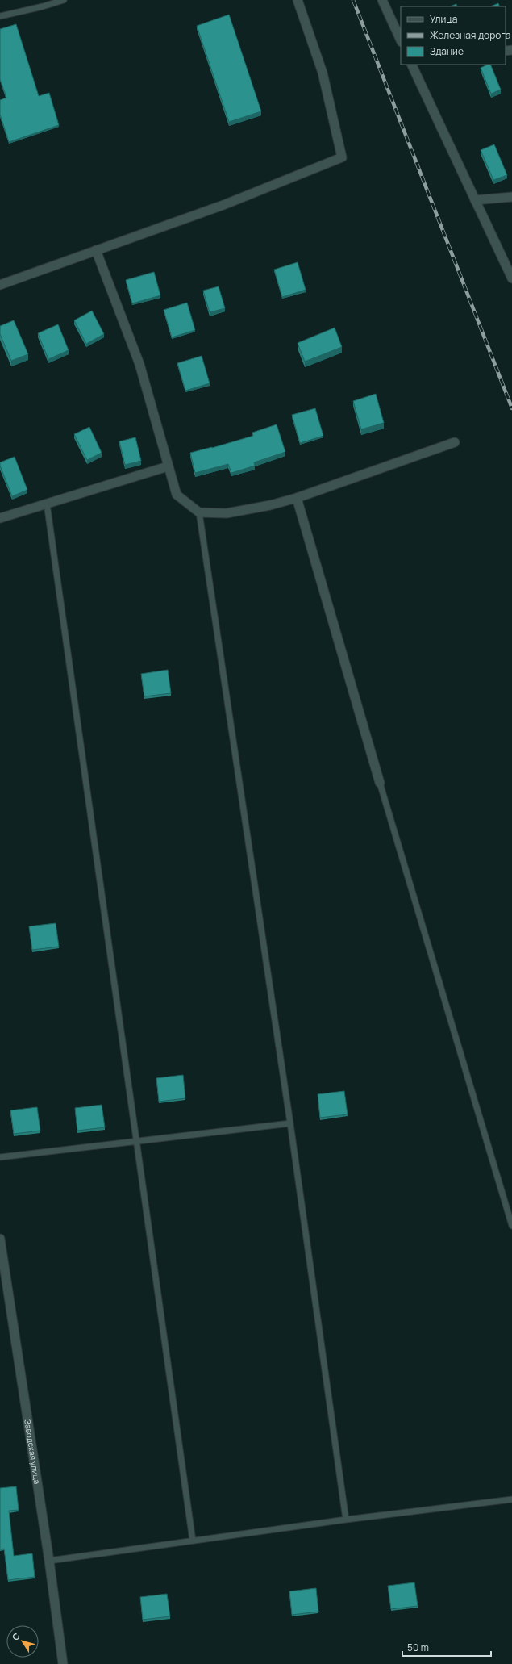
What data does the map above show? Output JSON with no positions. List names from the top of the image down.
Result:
{
  "streets": {
    "street": ["Заводская улица"]
  },
  "legend": ["Улица", "Железная дорога", "Здание"],
  "scale_bar": "50 m",
  "north": "top left"
}
